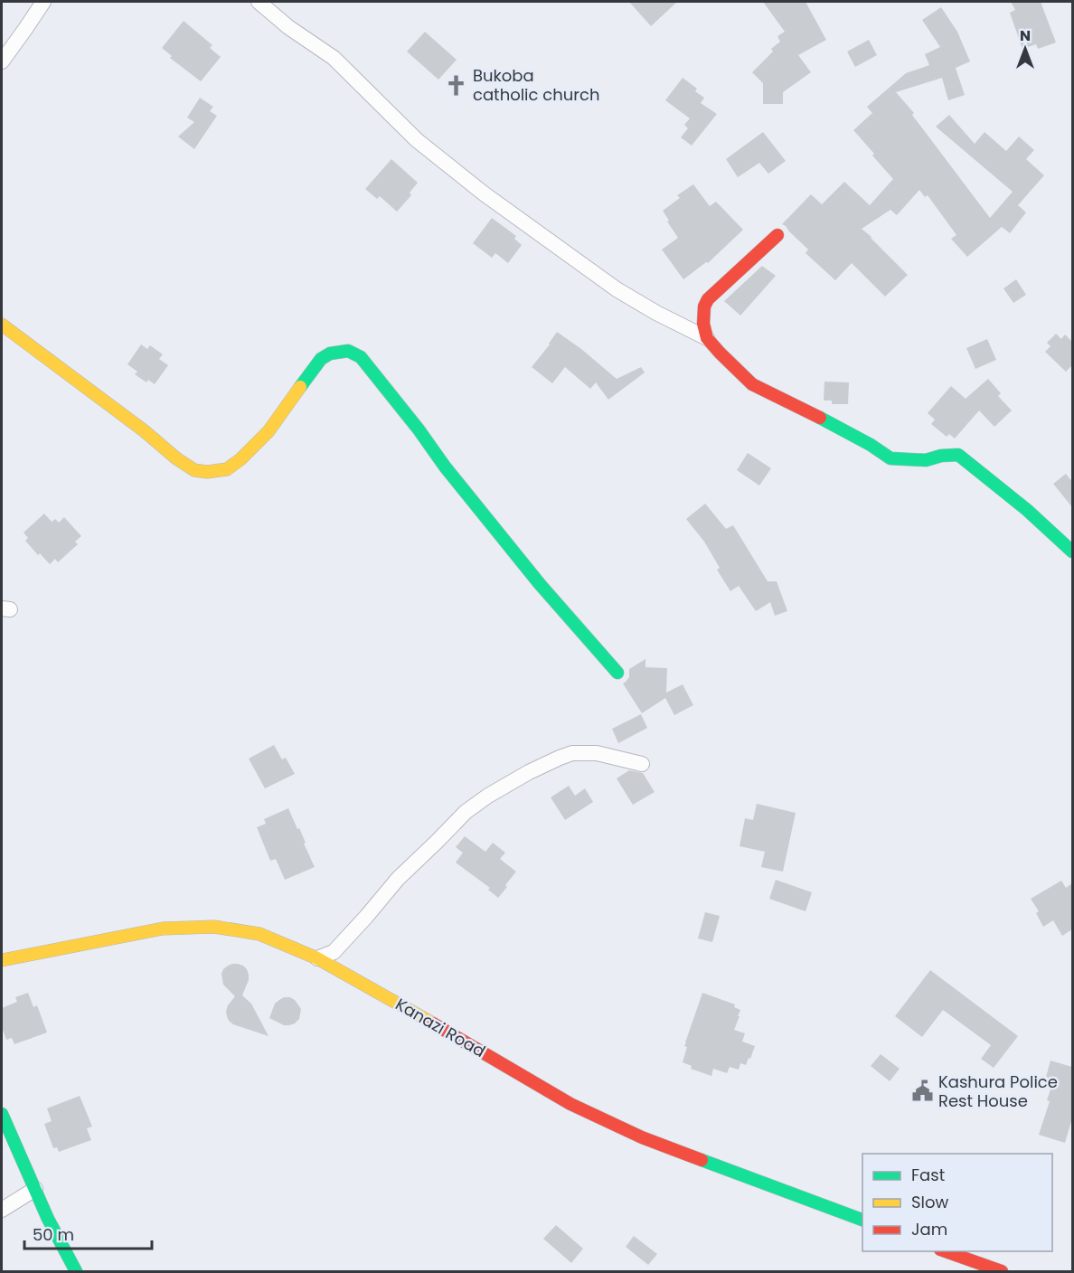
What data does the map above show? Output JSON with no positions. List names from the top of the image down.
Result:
{
  "streets": {
    "street": ["Kanazi Road"]
  },
  "places": {
    "church": ["Bukoba catholic church"],
    "public building": ["Kashura Police Rest House"]
  },
  "legend": ["Fast", "Slow", "Jam"],
  "scale_bar": "50 m",
  "north": "top"
}
